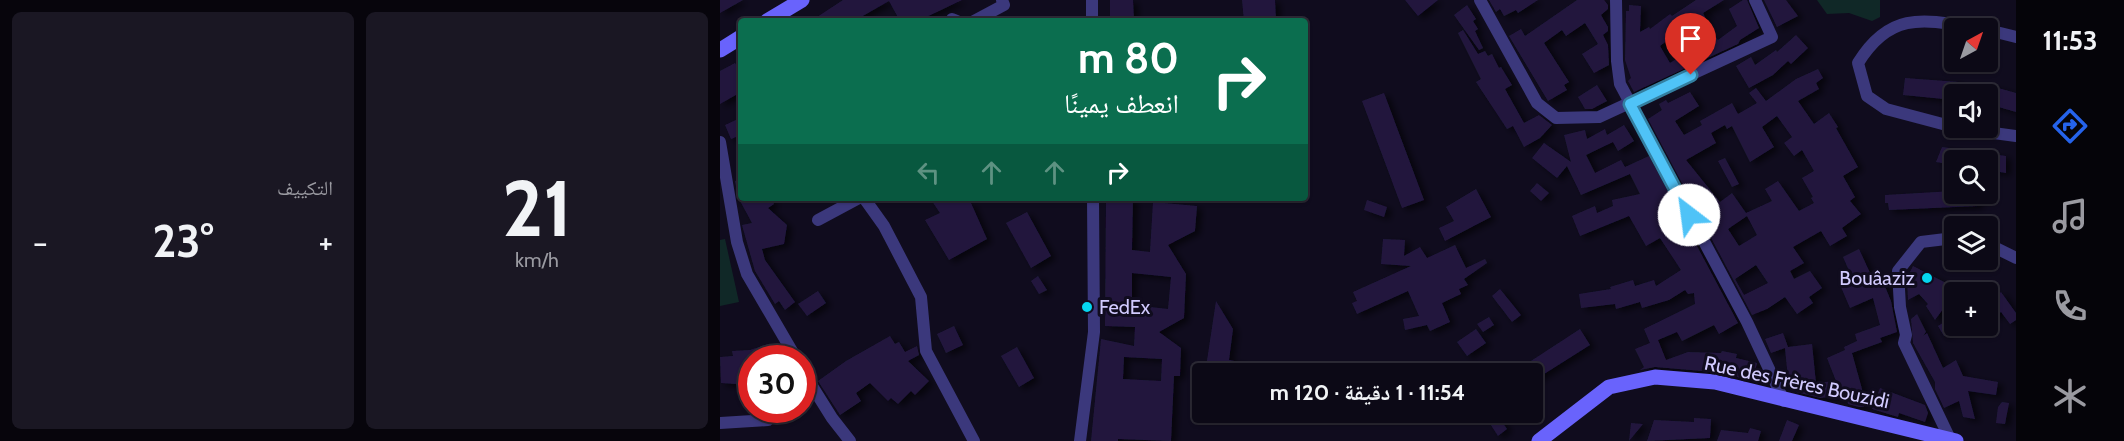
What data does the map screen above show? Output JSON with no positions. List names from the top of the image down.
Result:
{
  "streets": {
    "main road": ["Rue des Frères Bouzidi"]
  },
  "places": ["Bouâaziz", "FedEx"],
  "north": "top right",
  "page": {
    "tabs": "11:53",
    "tile": [
      ["21", "km/h"],
      "التكييف"
    ],
    "map_buttons": "+",
    "turn": ["80 m", "انعطف يمينًا"],
    "heat": ["−", "23°", "+"],
    "limit": "30",
    "trip": "11:54 · 1 دقيقة · 120 m"
  }
}
